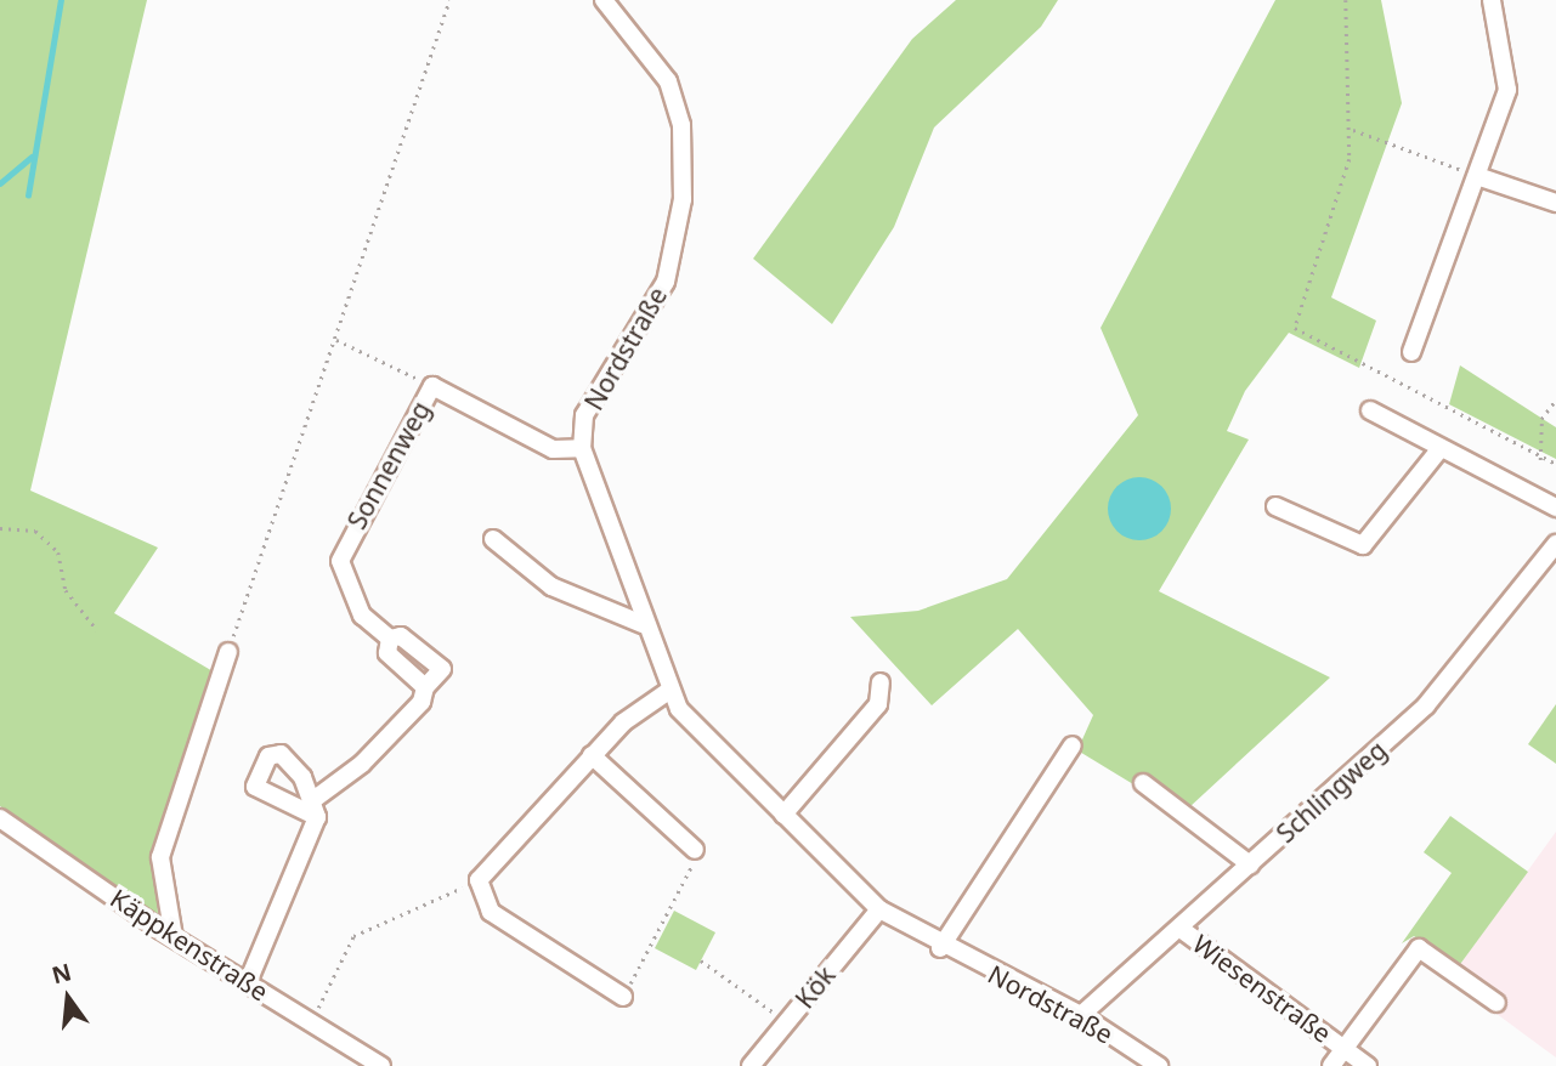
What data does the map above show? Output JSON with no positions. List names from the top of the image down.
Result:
{
  "streets": {
    "street": [
      "Nordstraße",
      "Sonnenweg",
      "Schlingweg",
      "Käppkenstraße",
      "Kök",
      "Wiesenstraße"
    ]
  },
  "crossings": [
    ["Nordstraße", "Sonnenweg"],
    ["Nordstraße", "Schlingweg"],
    ["Nordstraße", "Kök"],
    ["Schlingweg", "Wiesenstraße"]
  ],
  "north": "top"
}
